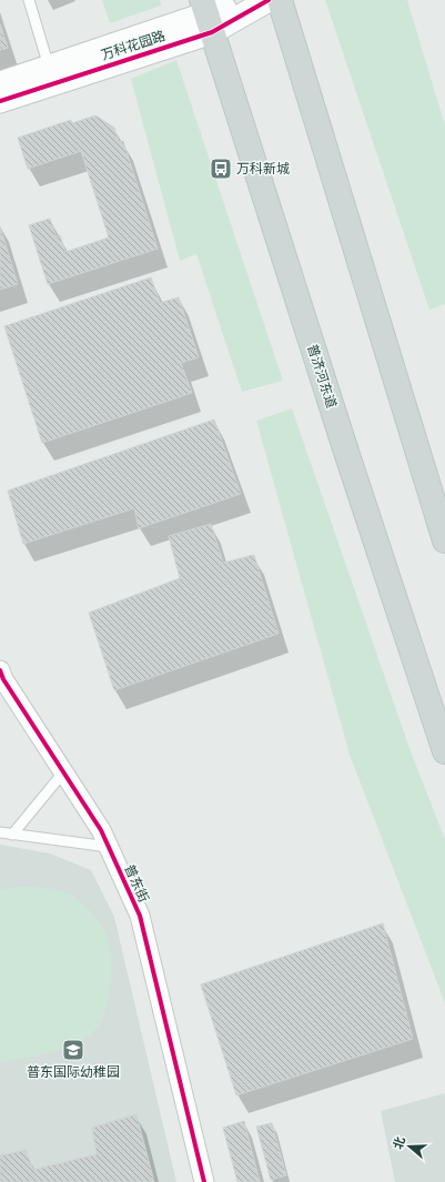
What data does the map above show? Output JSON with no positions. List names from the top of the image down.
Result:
{
  "streets": {
    "main road": ["普济河东道"],
    "street": ["万科花园路", "普东街"]
  },
  "crossings": [
    ["万科花园路", "普济河东道"]
  ],
  "places": {
    "bus stop": ["万科新城"],
    "school or university": ["普东国际幼稚园"]
  },
  "north": "left"
}
